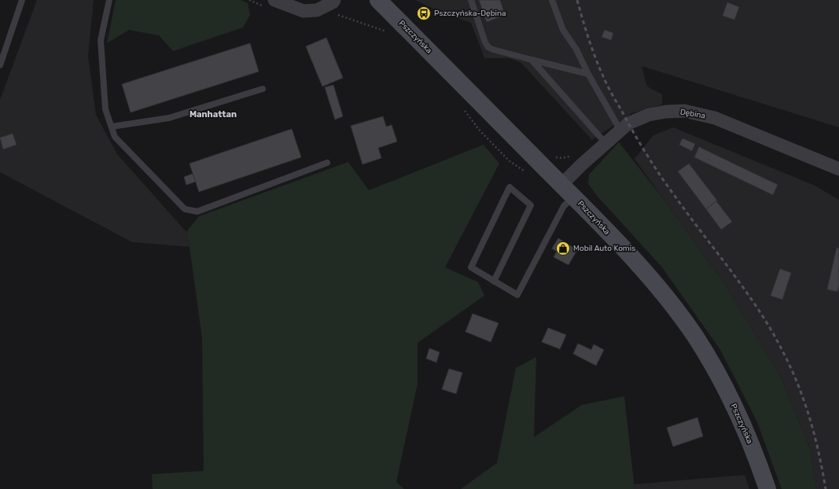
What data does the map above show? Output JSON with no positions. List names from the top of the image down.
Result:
{
  "streets": {
    "main road": ["Pszczyńska"],
    "street": ["Dębina"]
  },
  "crossings": [
    ["Pszczyńska", "Dębina"]
  ],
  "districts": ["Manhattan"],
  "places": {
    "bus stop": ["Pszczyńska-Dębina"],
    "shop": ["Mobil Auto Komis"]
  }
}
